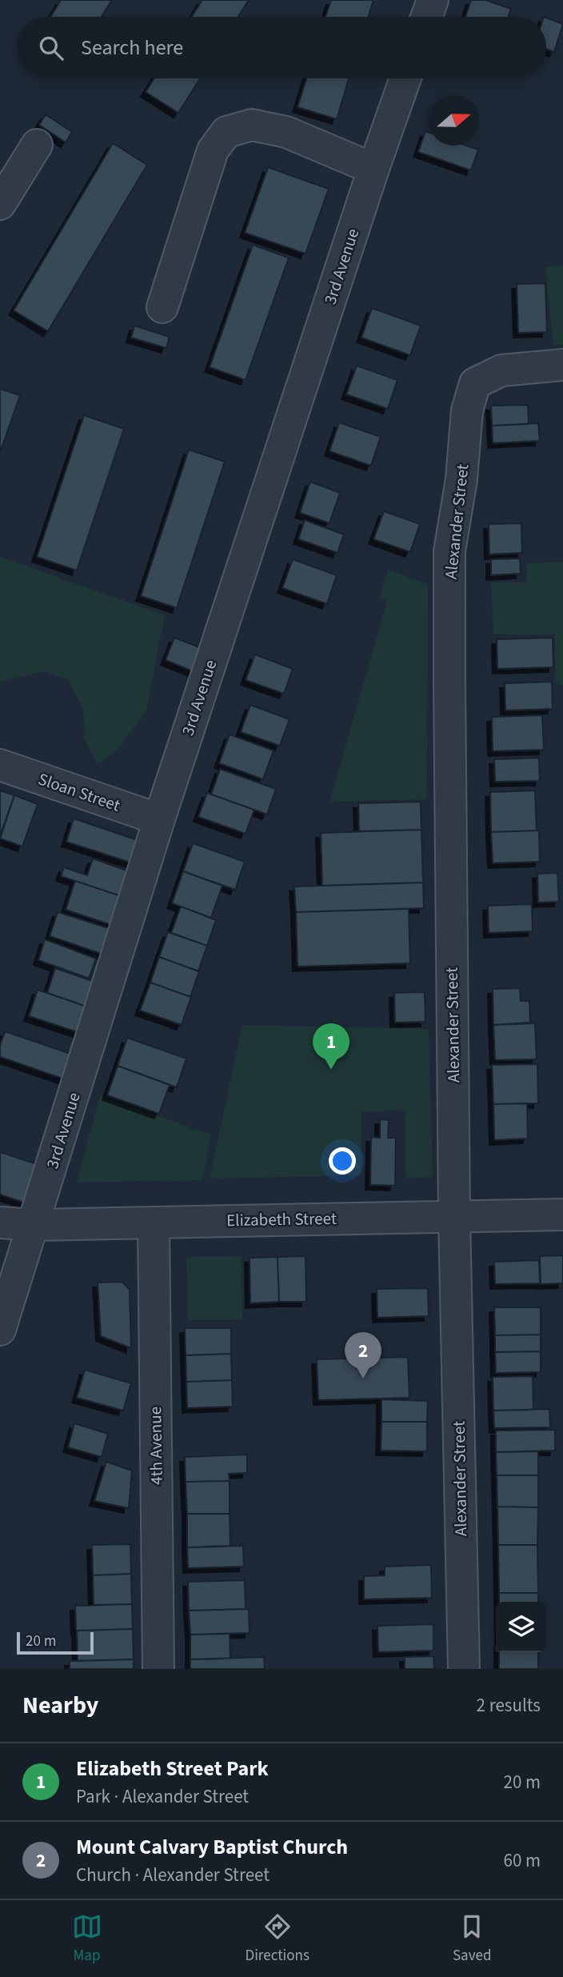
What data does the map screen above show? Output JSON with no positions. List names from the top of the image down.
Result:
{
  "streets": {
    "street": [
      "3rd Avenue",
      "Alexander Street",
      "Sloan Street",
      "Elizabeth Street",
      "4th Avenue"
    ]
  },
  "crossings": [
    ["3rd Avenue", "Sloan Street"],
    ["3rd Avenue", "Elizabeth Street"],
    ["Alexander Street", "Elizabeth Street"],
    ["Elizabeth Street", "4th Avenue"]
  ],
  "scale_bar": "20 m",
  "north": "right",
  "page": {
    "search": "Search here",
    "pins": ["1", "2"],
    "scale": "20 m",
    "heading": ["Nearby", "2 results"],
    "list": [
      {
        "mark": "1",
        "name": "Elizabeth Street Park",
        "note": "Park · Alexander Street",
        "value": "20 m"
      },
      {
        "mark": "2",
        "name": "Mount Calvary Baptist Church",
        "note": "Church · Alexander Street",
        "value": "60 m"
      }
    ],
    "nav": ["Map", "Directions", "Saved"]
  }
}
